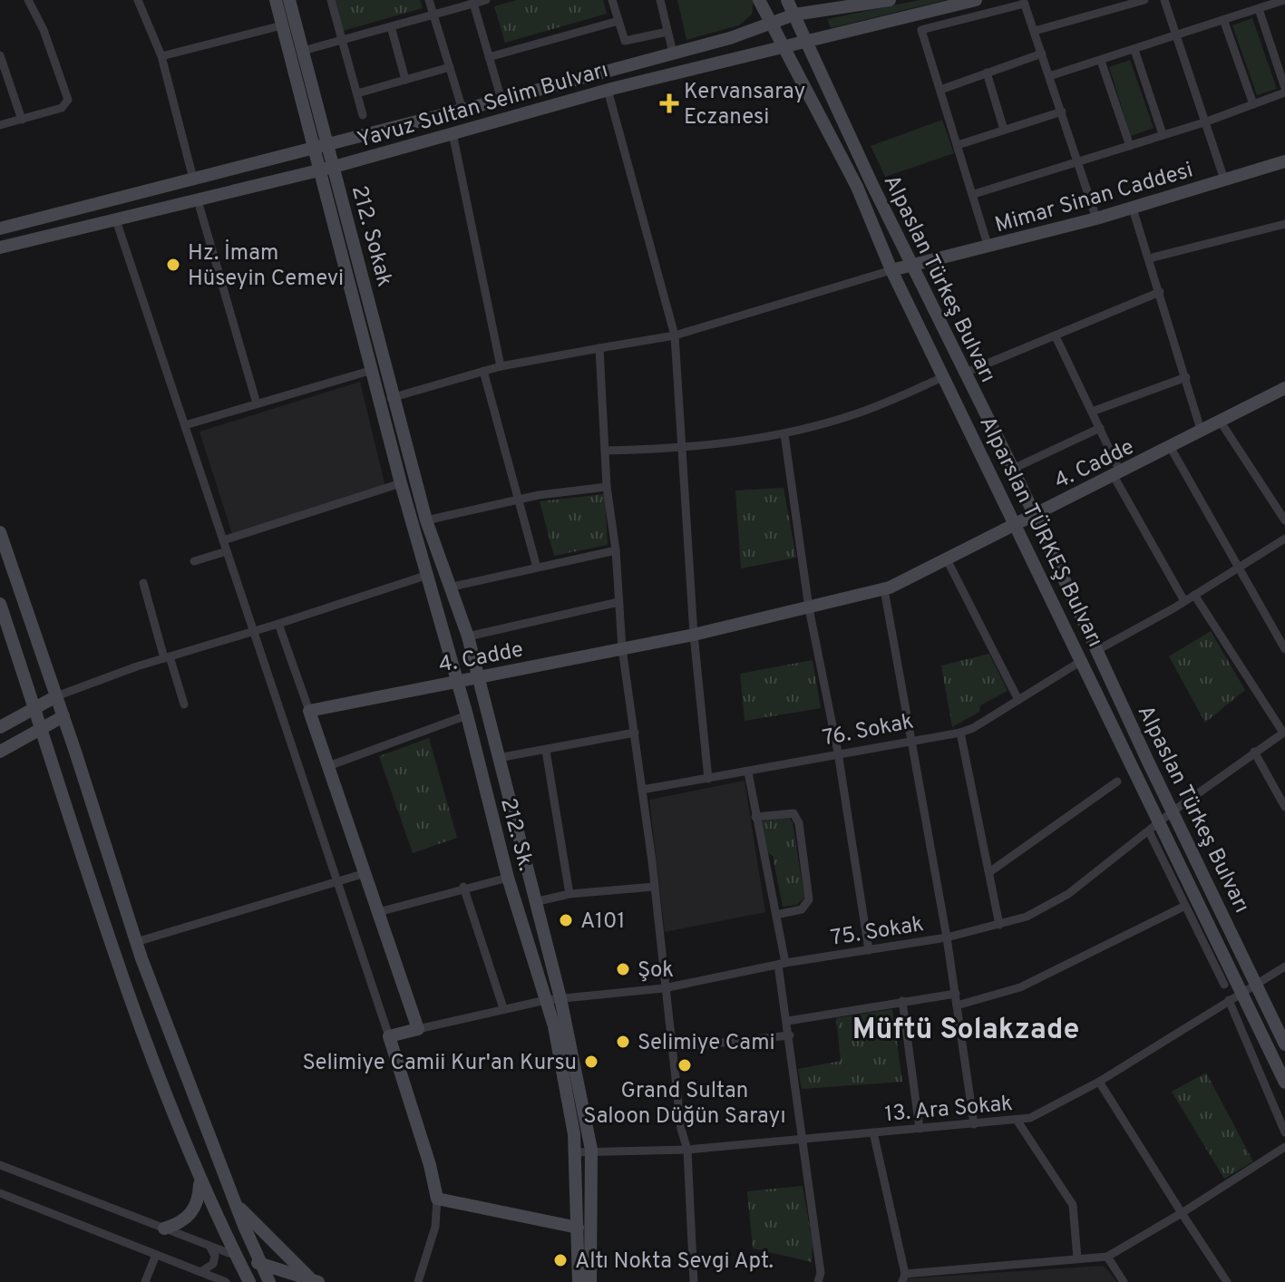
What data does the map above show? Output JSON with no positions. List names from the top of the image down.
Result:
{
  "streets": {
    "main road": [
      "Yavuz Sultan Selim Bulvarı",
      "Mimar Sinan Caddesi",
      "212. Sokak",
      "Alpaslan Türkeş Bulvarı",
      "4. Cadde",
      "Alparslan TÜRKEŞ Bulvarı",
      "212. Sk."
    ],
    "street": ["76. Sokak", "75. Sokak", "13. Ara Sokak"]
  },
  "crossings": [
    ["Yavuz Sultan Selim Bulvarı", "212. Sokak"],
    ["Yavuz Sultan Selim Bulvarı", "Alpaslan Türkeş Bulvarı"],
    ["Yavuz Sultan Selim Bulvarı", "Alparslan TÜRKEŞ Bulvarı"],
    ["Mimar Sinan Caddesi", "Alpaslan Türkeş Bulvarı"],
    ["Mimar Sinan Caddesi", "Alparslan TÜRKEŞ Bulvarı"],
    ["212. Sokak", "212. Sk."],
    ["Alpaslan Türkeş Bulvarı", "4. Cadde"],
    ["Alpaslan Türkeş Bulvarı", "75. Sokak"],
    ["Alpaslan Türkeş Bulvarı", "13. Ara Sokak"],
    ["4. Cadde", "Alparslan TÜRKEŞ Bulvarı"],
    ["4. Cadde", "212. Sk."],
    ["Alparslan TÜRKEŞ Bulvarı", "76. Sokak"],
    ["Alparslan TÜRKEŞ Bulvarı", "75. Sokak"],
    ["Alparslan TÜRKEŞ Bulvarı", "13. Ara Sokak"],
    ["212. Sk.", "75. Sokak"],
    ["212. Sk.", "13. Ara Sokak"]
  ],
  "districts": ["Müftü Solakzade"],
  "places": {
    "health": ["Kervansaray Eczanesi"],
    "other": [
      "Hz. İmam Hüseyin Cemevi",
      "A101",
      "Şok",
      "Selimiye Cami",
      "Selimiye Camii Kur'an Kursu",
      "Grand Sultan Saloon Düğün Sarayı",
      "Altı Nokta Sevgi Apt."
    ]
  }
}
